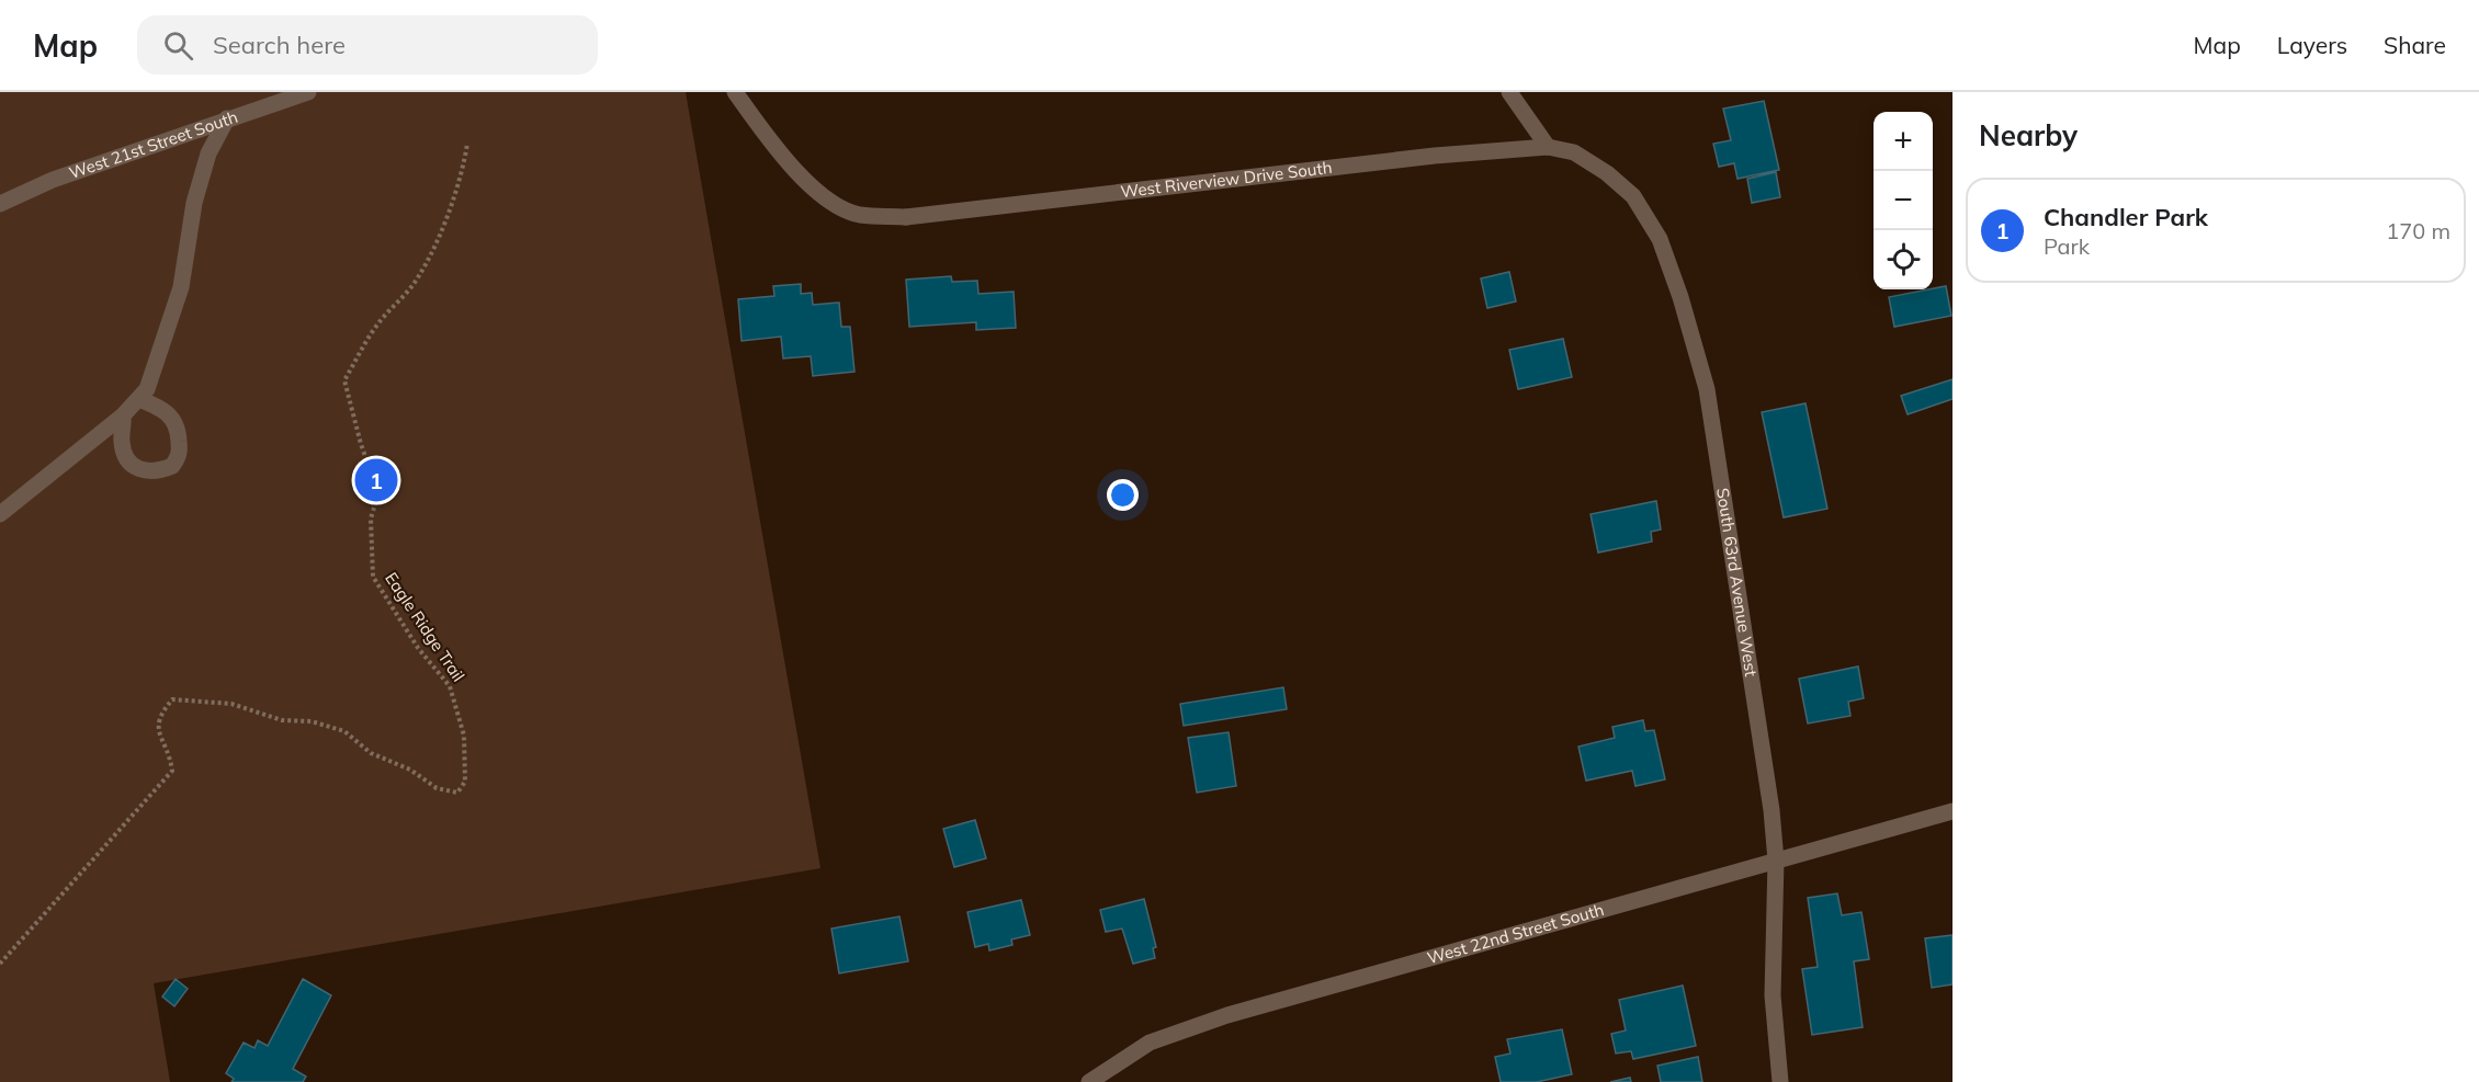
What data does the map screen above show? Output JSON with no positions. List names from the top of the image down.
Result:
{
  "streets": {
    "street": [
      "West 21st Street South",
      "West Riverview Drive South",
      "South 63rd Avenue West",
      "West 22nd Street South"
    ],
    "path": ["Eagle Ridge Trail"]
  },
  "crossings": [
    ["West Riverview Drive South", "South 63rd Avenue West"],
    ["South 63rd Avenue West", "West 22nd Street South"]
  ],
  "page": {
    "header": "Map",
    "search": "Search here",
    "nav": ["Map", "Layers", "Share"],
    "heading": "Nearby",
    "map_buttons": ["+", "−"],
    "list": [
      {
        "mark": "1",
        "name": "Chandler Park",
        "note": "Park",
        "value": "170 m"
      }
    ],
    "pins": "1"
  }
}
